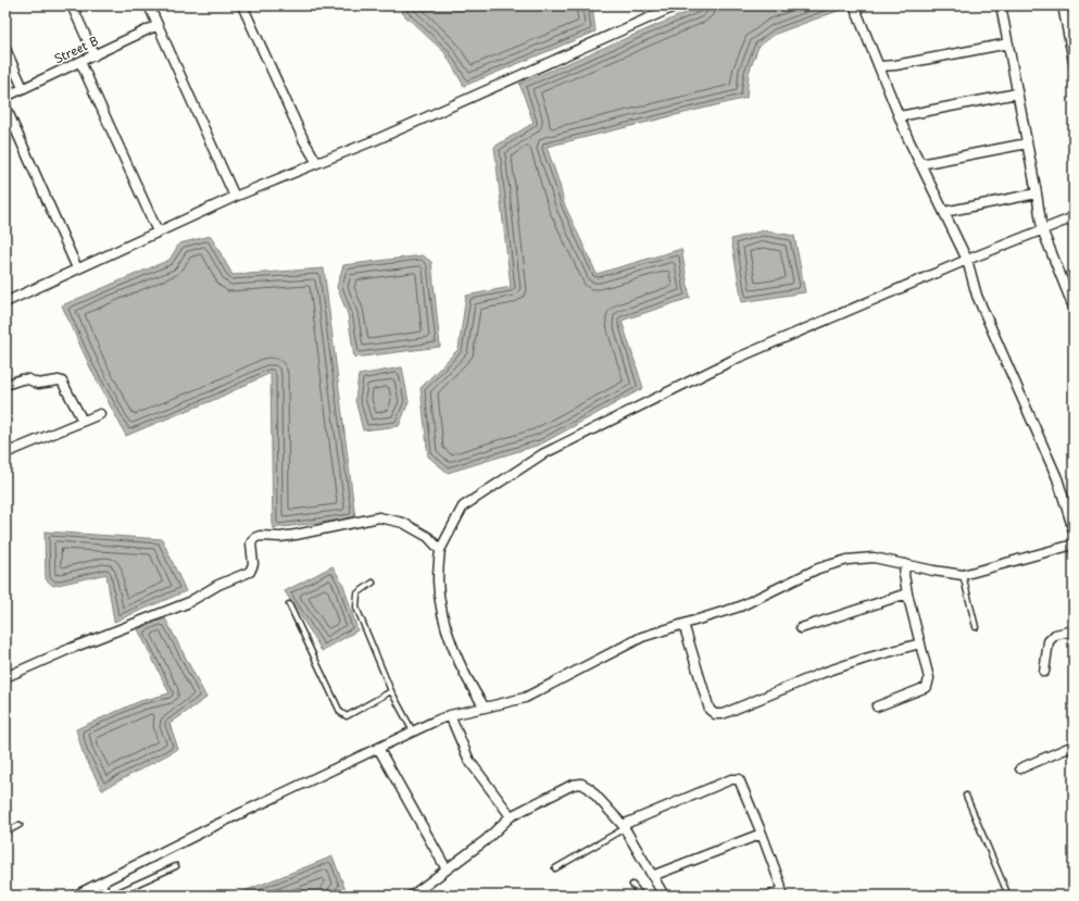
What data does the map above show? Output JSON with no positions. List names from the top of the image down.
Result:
{
  "streets": {
    "street": ["Street B"]
  }
}
